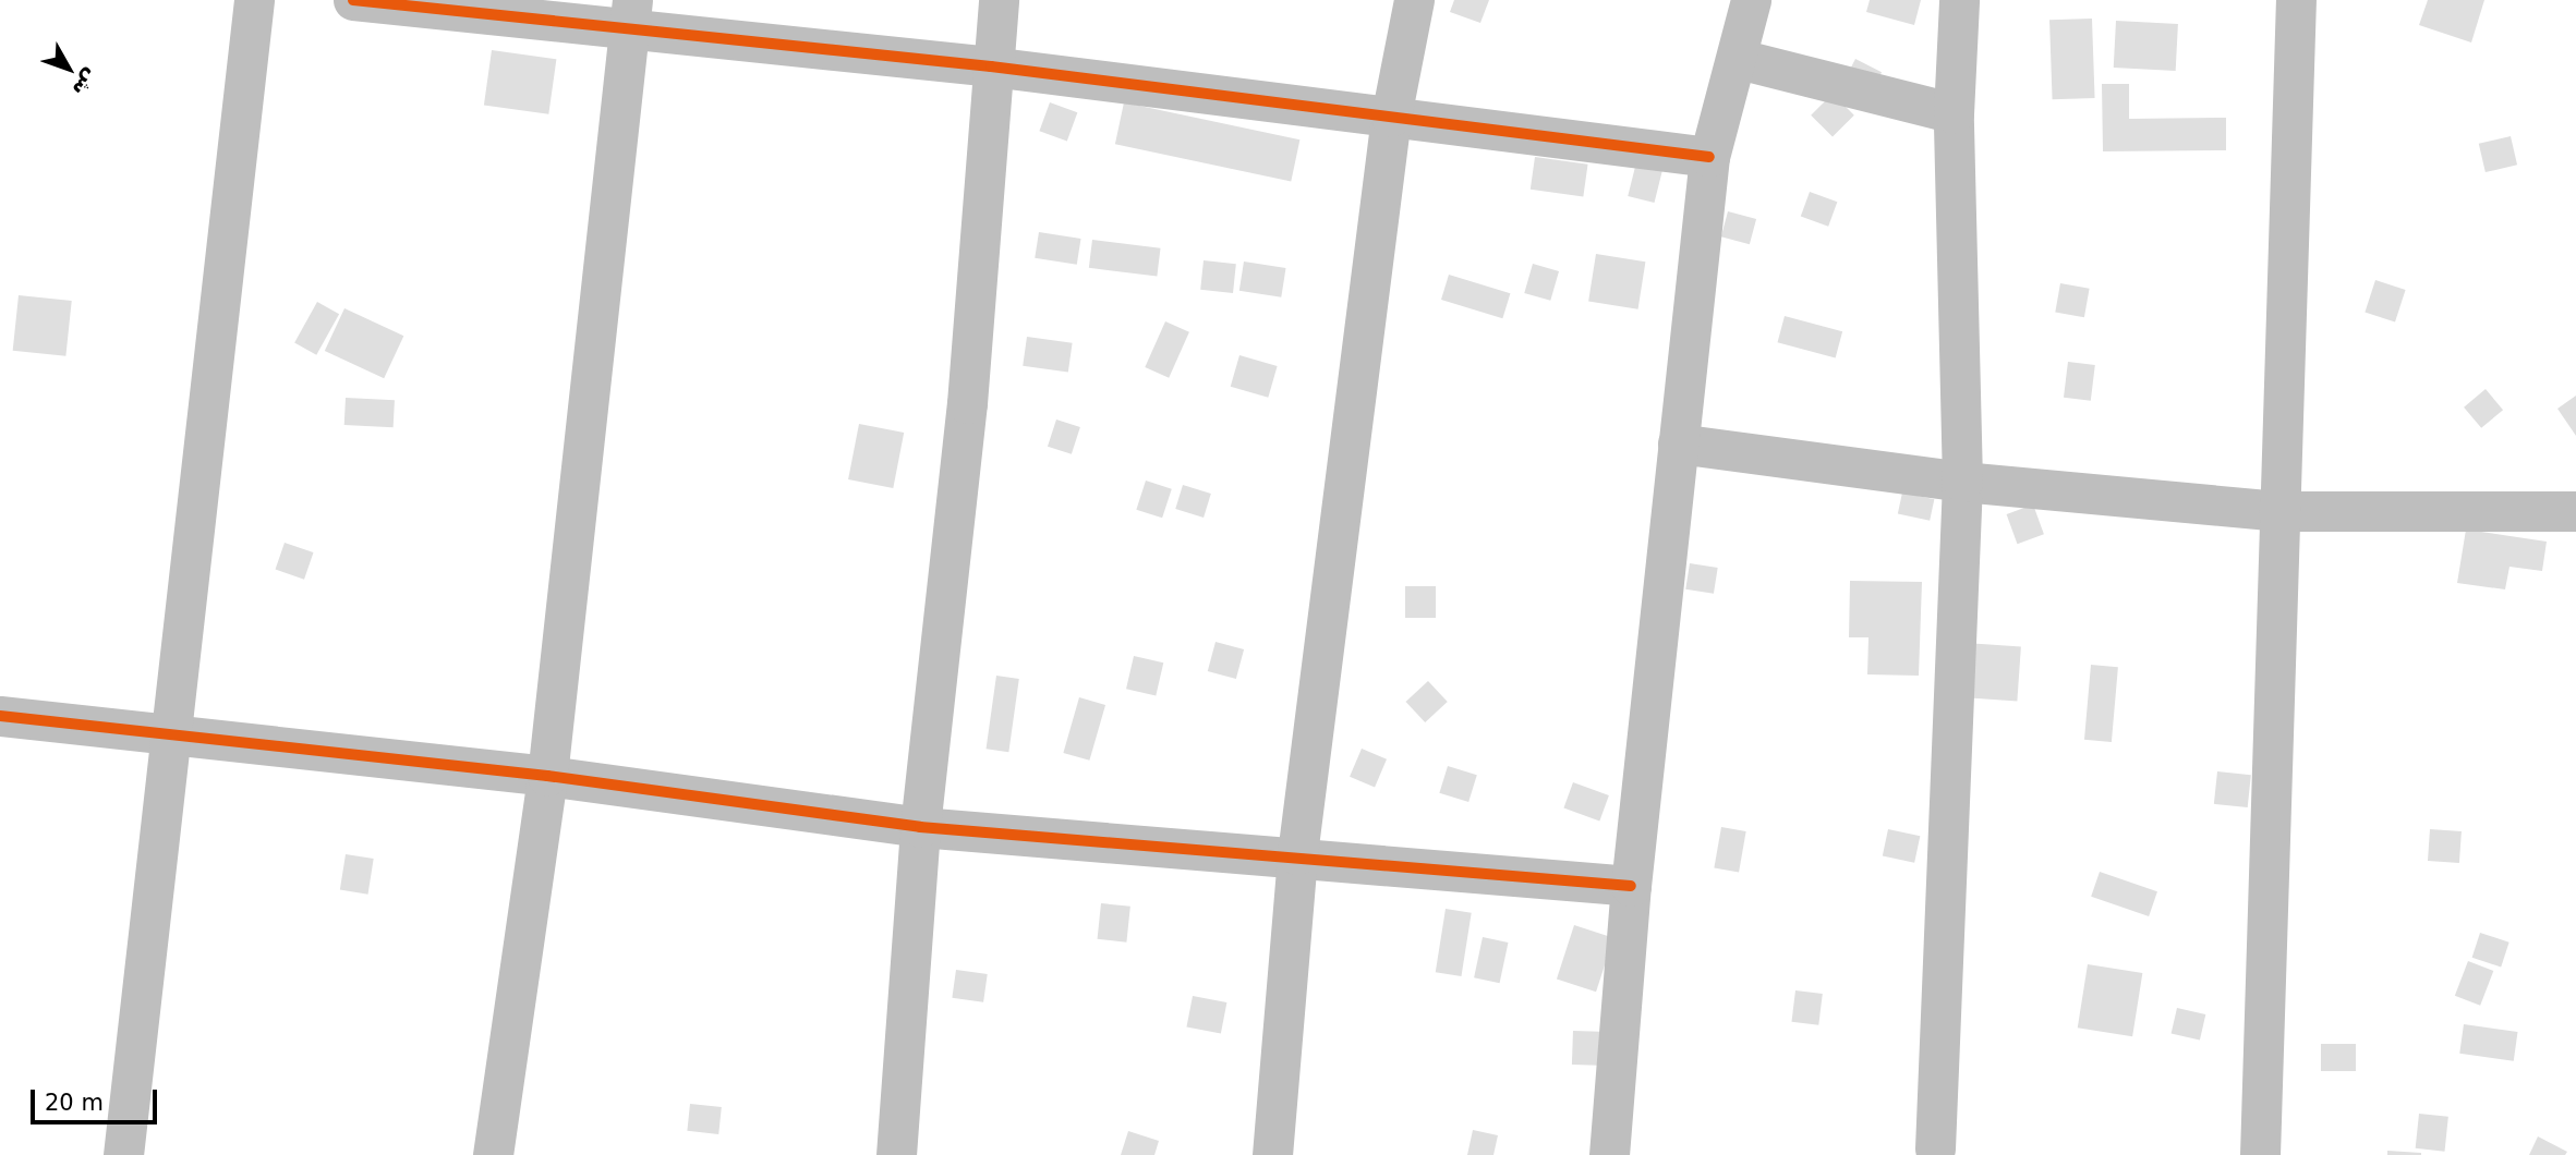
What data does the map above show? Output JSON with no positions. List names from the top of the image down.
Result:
{
  "scale_bar": "20 m",
  "north": "bottom right"
}
